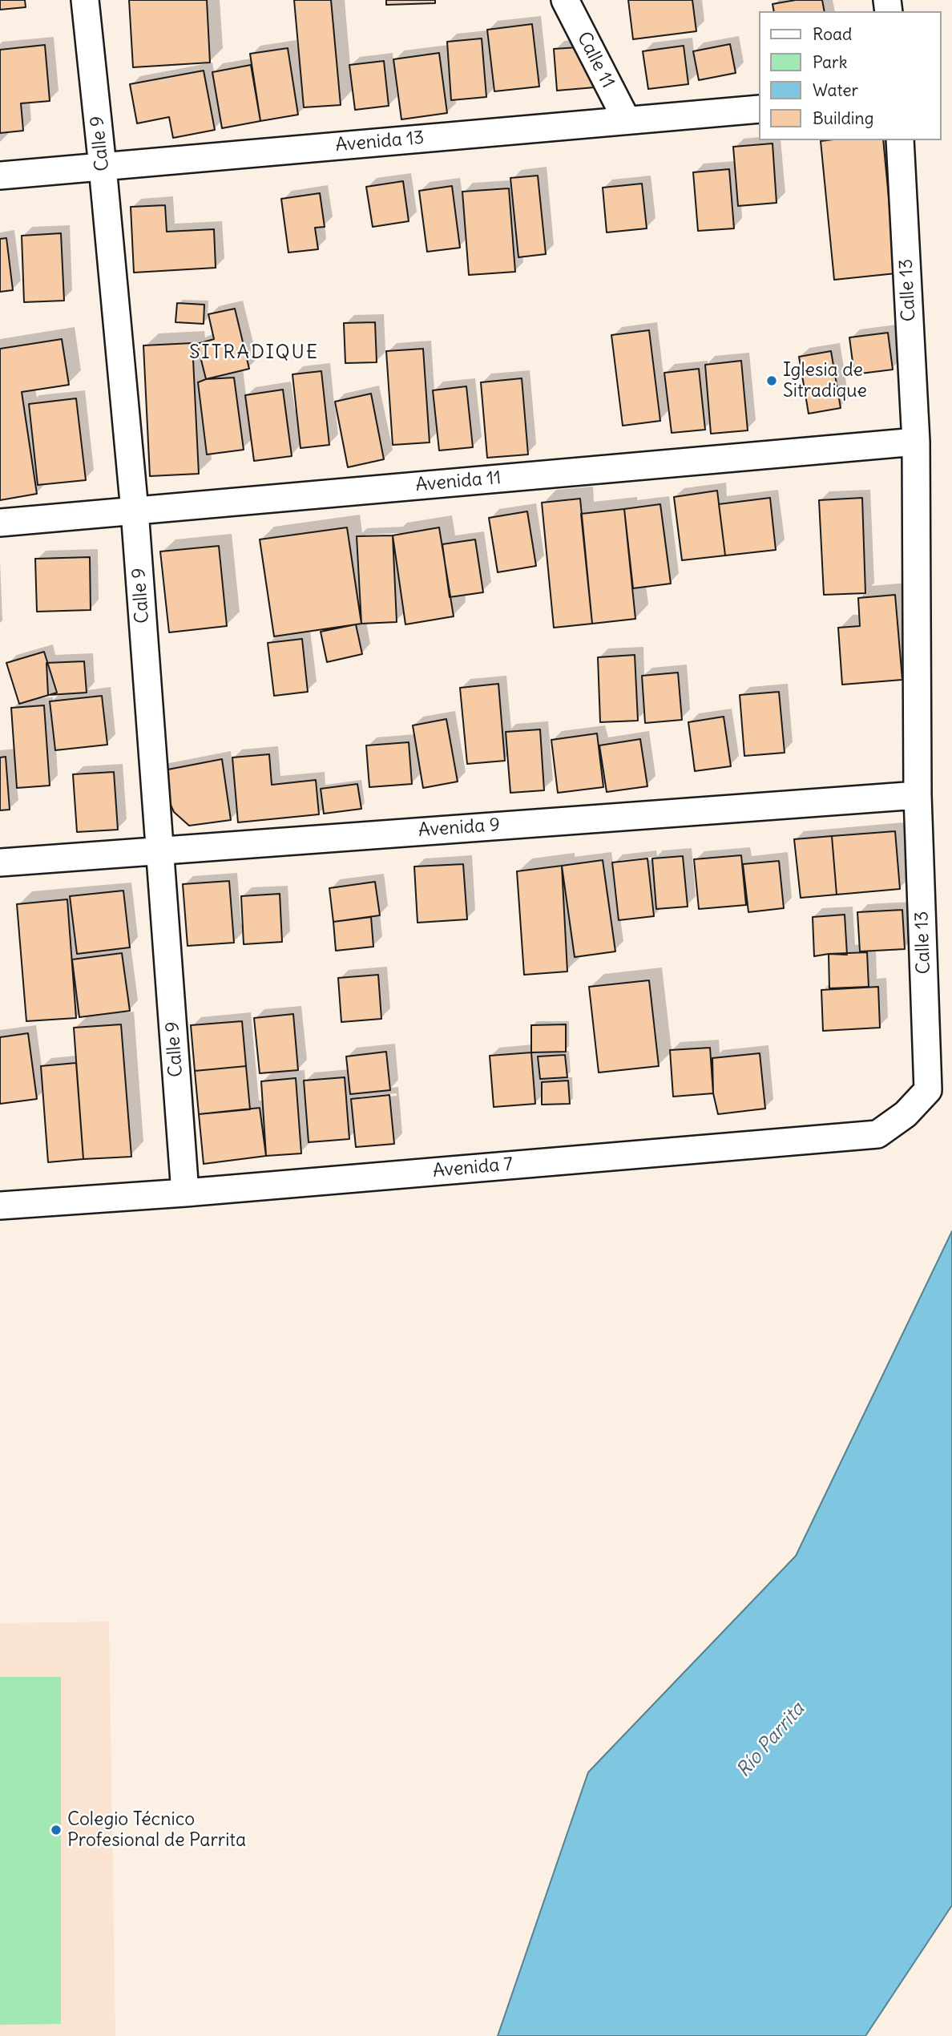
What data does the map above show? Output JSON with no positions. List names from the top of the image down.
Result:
{
  "streets": {
    "street": [
      "Calle 11",
      "Avenida 13",
      "Calle 9",
      "Calle 13",
      "Avenida 11",
      "Avenida 9",
      "Avenida 7"
    ]
  },
  "crossings": [
    ["Calle 11", "Avenida 13"],
    ["Avenida 13", "Calle 9"],
    ["Calle 9", "Avenida 11"],
    ["Calle 9", "Avenida 9"],
    ["Calle 9", "Avenida 7"],
    ["Calle 13", "Avenida 11"],
    ["Calle 13", "Avenida 9"],
    ["Calle 13", "Avenida 7"]
  ],
  "districts": ["SITRADIQUE"],
  "water": ["Río Parrita"],
  "places": ["Iglesia de Sitradique", "Colegio Técnico Profesional de Parrita"],
  "legend": [
    "Road",
    "Park",
    "Water",
    "Building"
  ]
}
